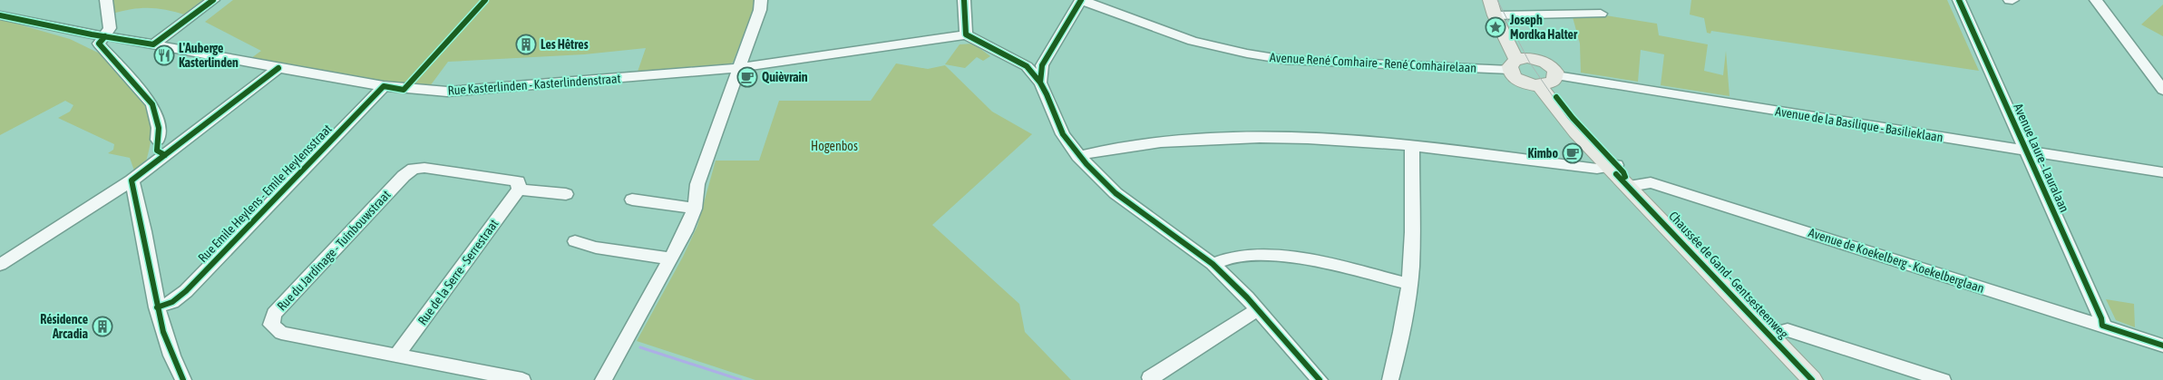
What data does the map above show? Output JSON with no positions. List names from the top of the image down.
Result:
{
  "streets": {
    "main road": ["Chaussée de Gand - Gentsesteenweg"],
    "street": [
      "Avenue René Comhaire - René Comhairelaan",
      "Rue Kasterlinden - Kasterlindenstraat",
      "Avenue de la Basilique - Basilieklaan",
      "Avenue Laure - Lauralaan",
      "Rue Emile Heylens - Emile Heylensstraat",
      "Rue du Jardinage - Tuinbouwstraat",
      "Avenue de Koekelberg - Koekelberglaan",
      "Rue de la Serre - Serrestraat"
    ]
  },
  "crossings": [
    ["Avenue René Comhaire - René Comhairelaan", "Chaussée de Gand - Gentsesteenweg"],
    ["Rue Kasterlinden - Kasterlindenstraat", "Rue Emile Heylens - Emile Heylensstraat"],
    ["Avenue de la Basilique - Basilieklaan", "Avenue Laure - Lauralaan"],
    ["Avenue de la Basilique - Basilieklaan", "Chaussée de Gand - Gentsesteenweg"],
    ["Avenue Laure - Lauralaan", "Avenue de Koekelberg - Koekelberglaan"],
    ["Rue du Jardinage - Tuinbouwstraat", "Rue de la Serre - Serrestraat"],
    ["Avenue de Koekelberg - Koekelberglaan", "Chaussée de Gand - Gentsesteenweg"]
  ],
  "parks": ["Hogenbos"],
  "places": {
    "place": ["Joseph Mordka Halter"],
    "building": ["Les Hêtres", "Résidence Arcadia"],
    "restaurant": ["L'Auberge Kasterlinden"],
    "cafe": ["Quièvrain", "Kimbo"]
  }
}
